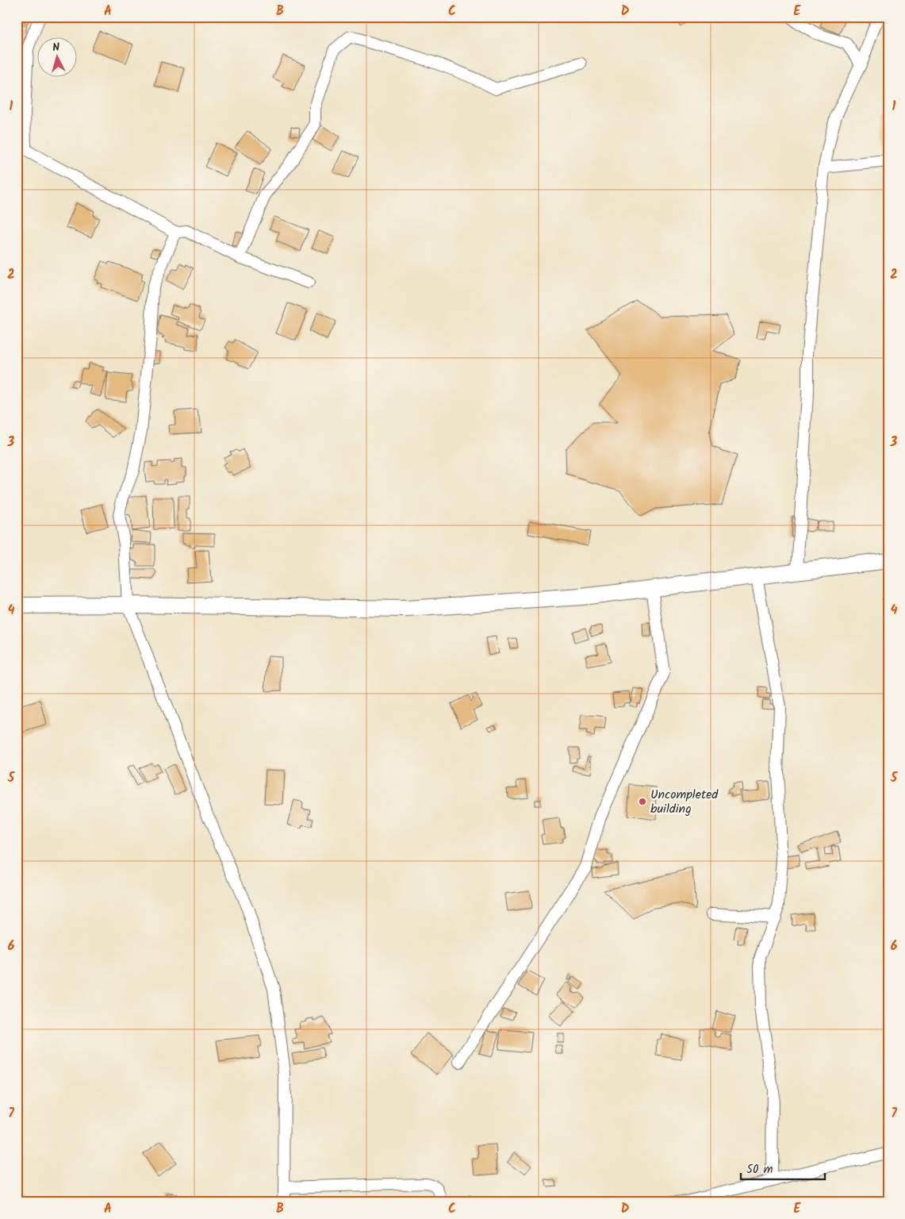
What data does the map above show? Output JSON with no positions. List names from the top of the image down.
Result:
{
  "places": ["Uncompleted building"],
  "scale_bar": "50 m",
  "north": "top",
  "grid": {
    "columns": [
      "A",
      "B",
      "C",
      "D",
      "E"
    ],
    "rows": [
      "1",
      "2",
      "3",
      "4",
      "5",
      "6",
      "7"
    ]
  }
}
